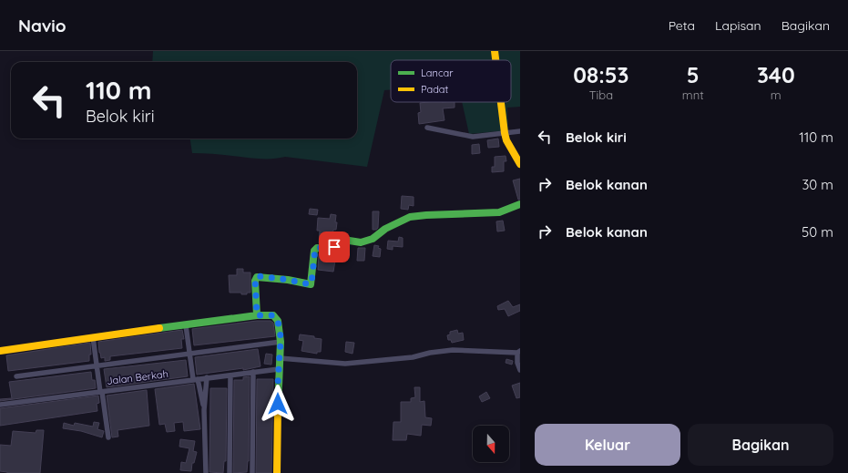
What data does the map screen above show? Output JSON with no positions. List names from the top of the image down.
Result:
{
  "streets": {
    "street": ["Jalan Berkah"]
  },
  "legend": ["Lancar", "Padat"],
  "north": "bottom",
  "page": {
    "header": "Navio",
    "nav": ["Peta", "Lapisan", "Bagikan"],
    "eta": [
      "08:53",
      "Tiba",
      "5",
      "mnt",
      "340",
      "m"
    ],
    "turn": ["110 m", "Belok kiri"],
    "list": [
      {
        "name": "Belok kiri",
        "value": "110 m"
      },
      {
        "name": "Belok kanan",
        "value": "30 m"
      },
      {
        "name": "Belok kanan",
        "value": "50 m"
      }
    ],
    "buttons": ["Keluar", "Bagikan"]
  }
}
